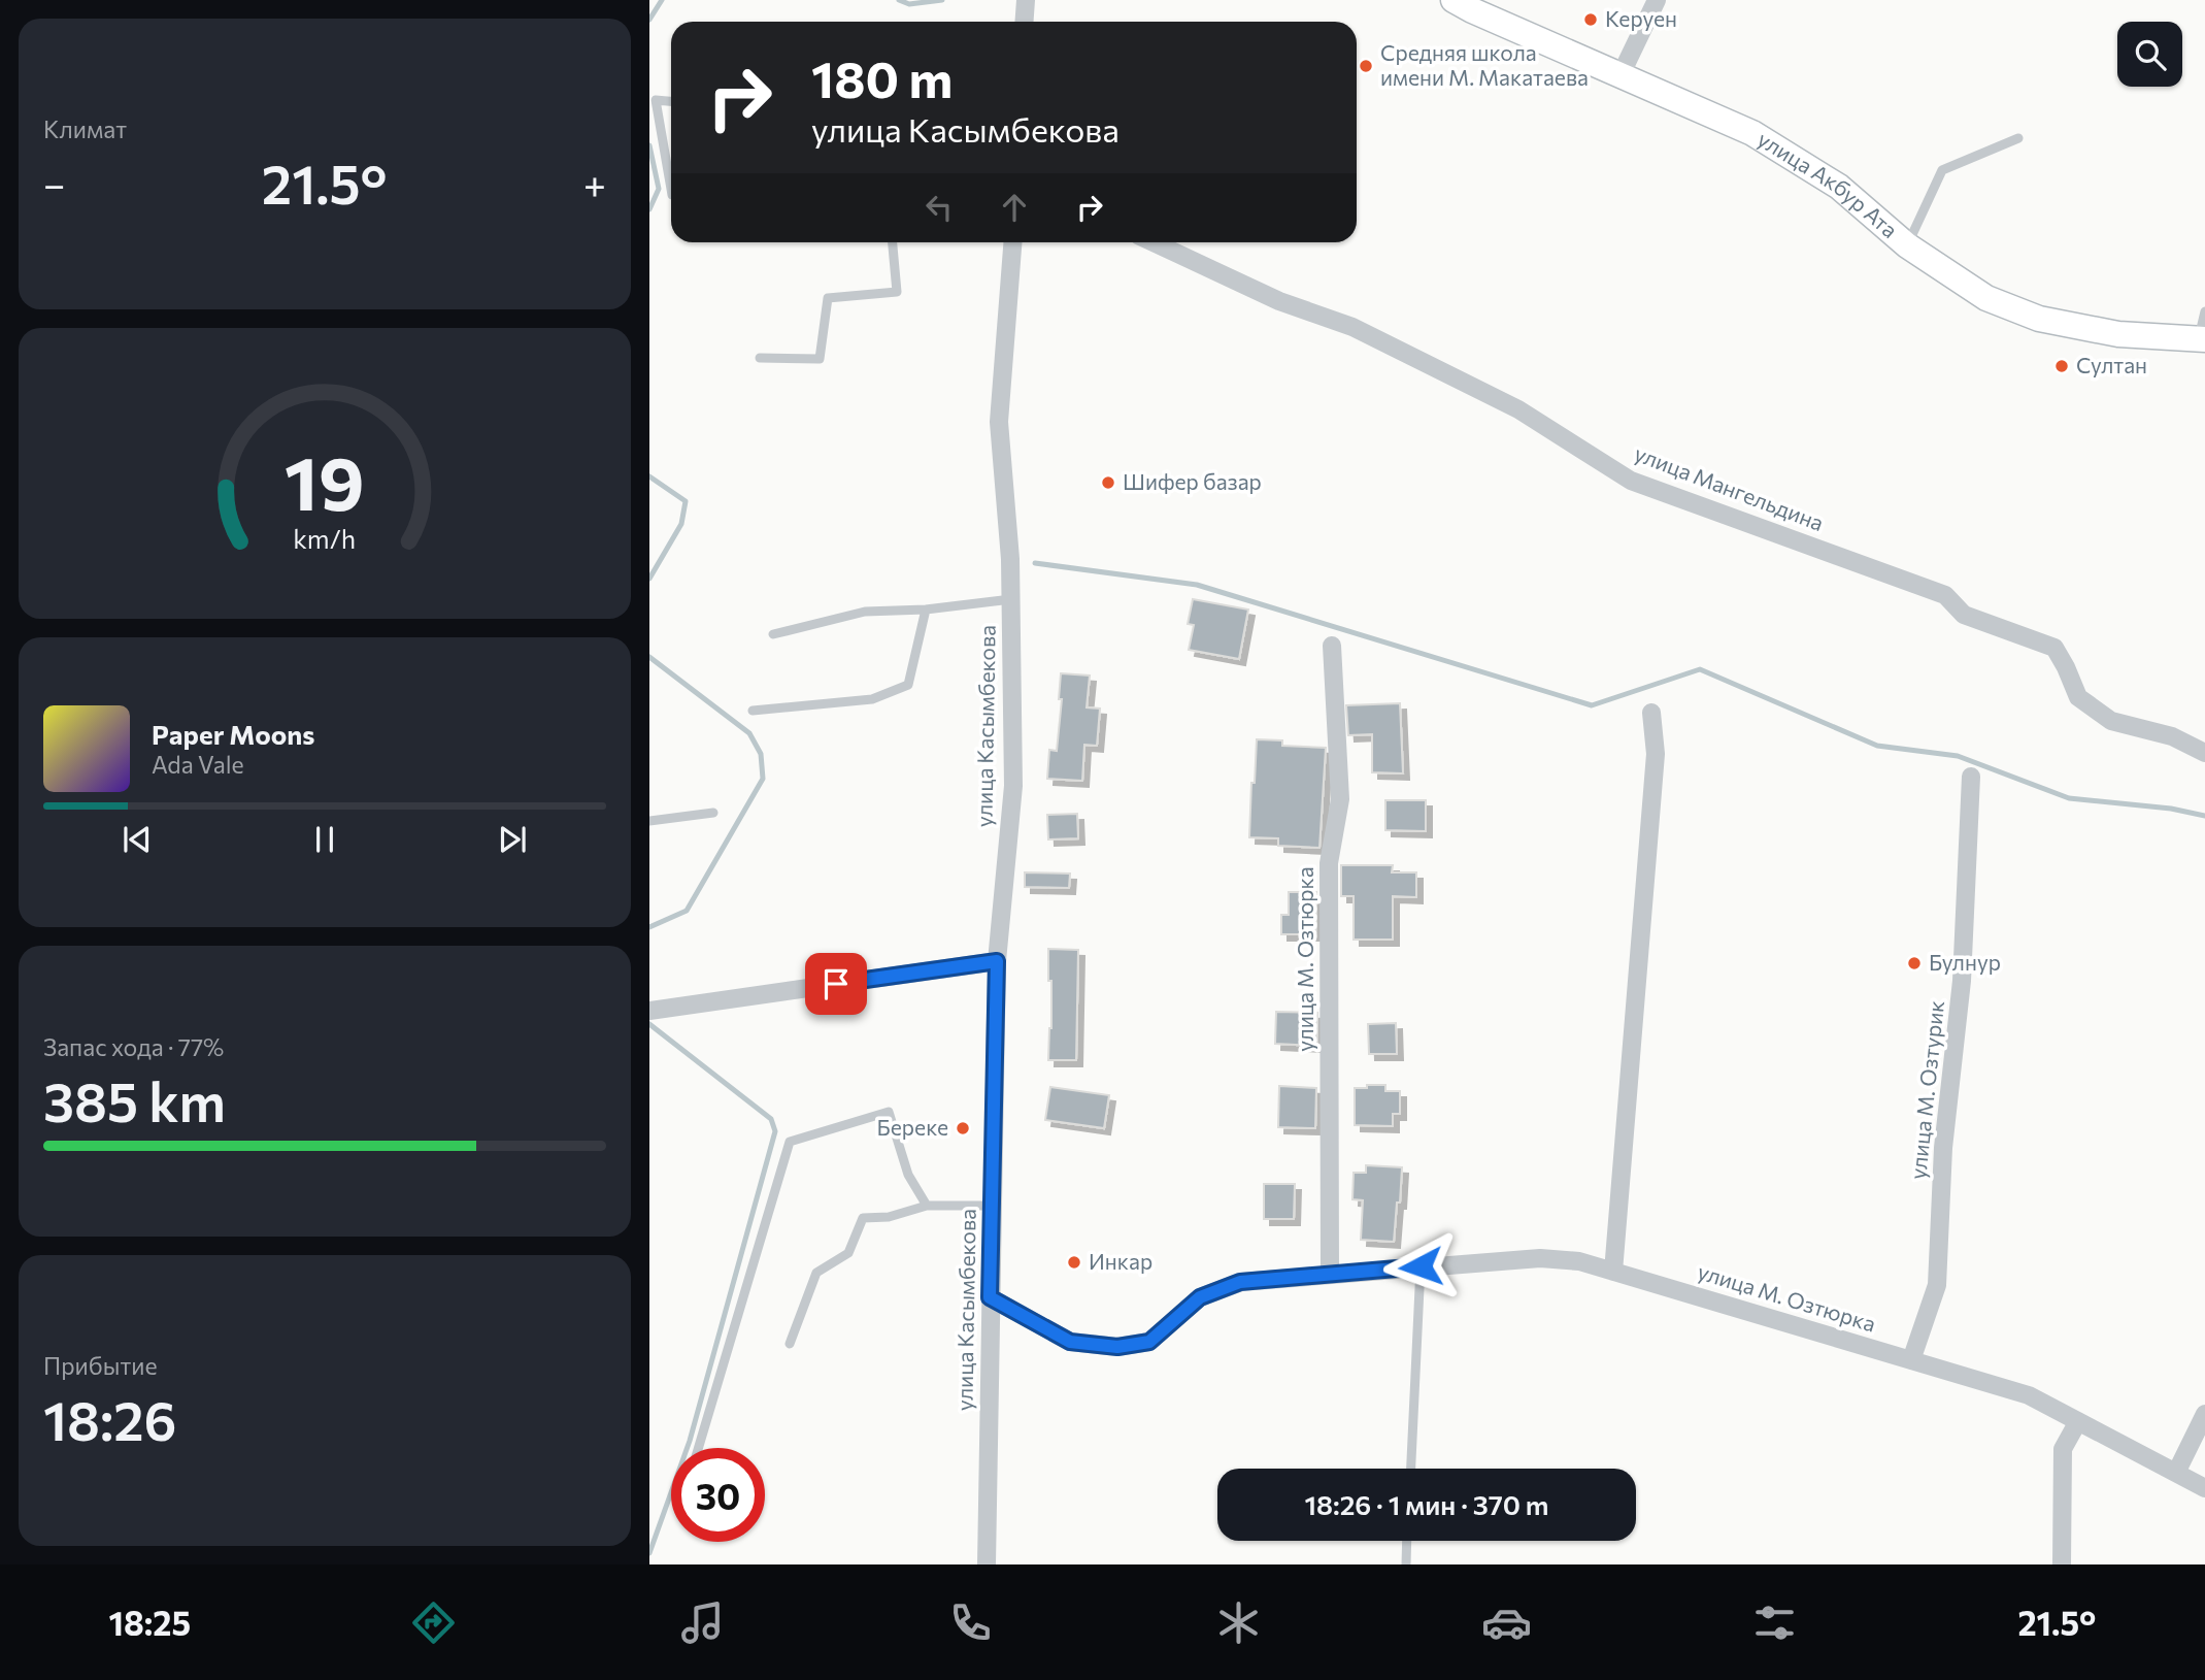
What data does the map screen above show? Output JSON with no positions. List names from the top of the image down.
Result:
{
  "streets": {
    "main road": ["улица Акбур Ата"],
    "street": [
      "улица Мангельдина",
      "улица Касымбекова",
      "улица М. Озтюрка",
      "улица М. Озтурик"
    ]
  },
  "crossings": [
    ["улица Касымбекова", "улица М. Озтюрка"],
    ["улица М. Озтюрка", "улица М. Озтурик"]
  ],
  "places": [
    "Керуен",
    "Средняя школа имени М. Макатаева",
    "Султан",
    "Шифер базар",
    "Булнур",
    "Береке",
    "Инкар"
  ],
  "page": {
    "tile": [
      "Климат",
      ["Запас хода · 77%", "385 km"],
      ["Прибытие", "18:26"]
    ],
    "turn": ["180 m", "улица Касымбекова"],
    "heat": ["−", "21.5°", "+"],
    "song": ["Paper Moons", "Ada Vale"],
    "limit": "30",
    "trip": "18:26 · 1 мин · 370 m",
    "tabs": ["18:25", "21.5°"],
    "gauge": ["19", "km/h"]
  }
}
